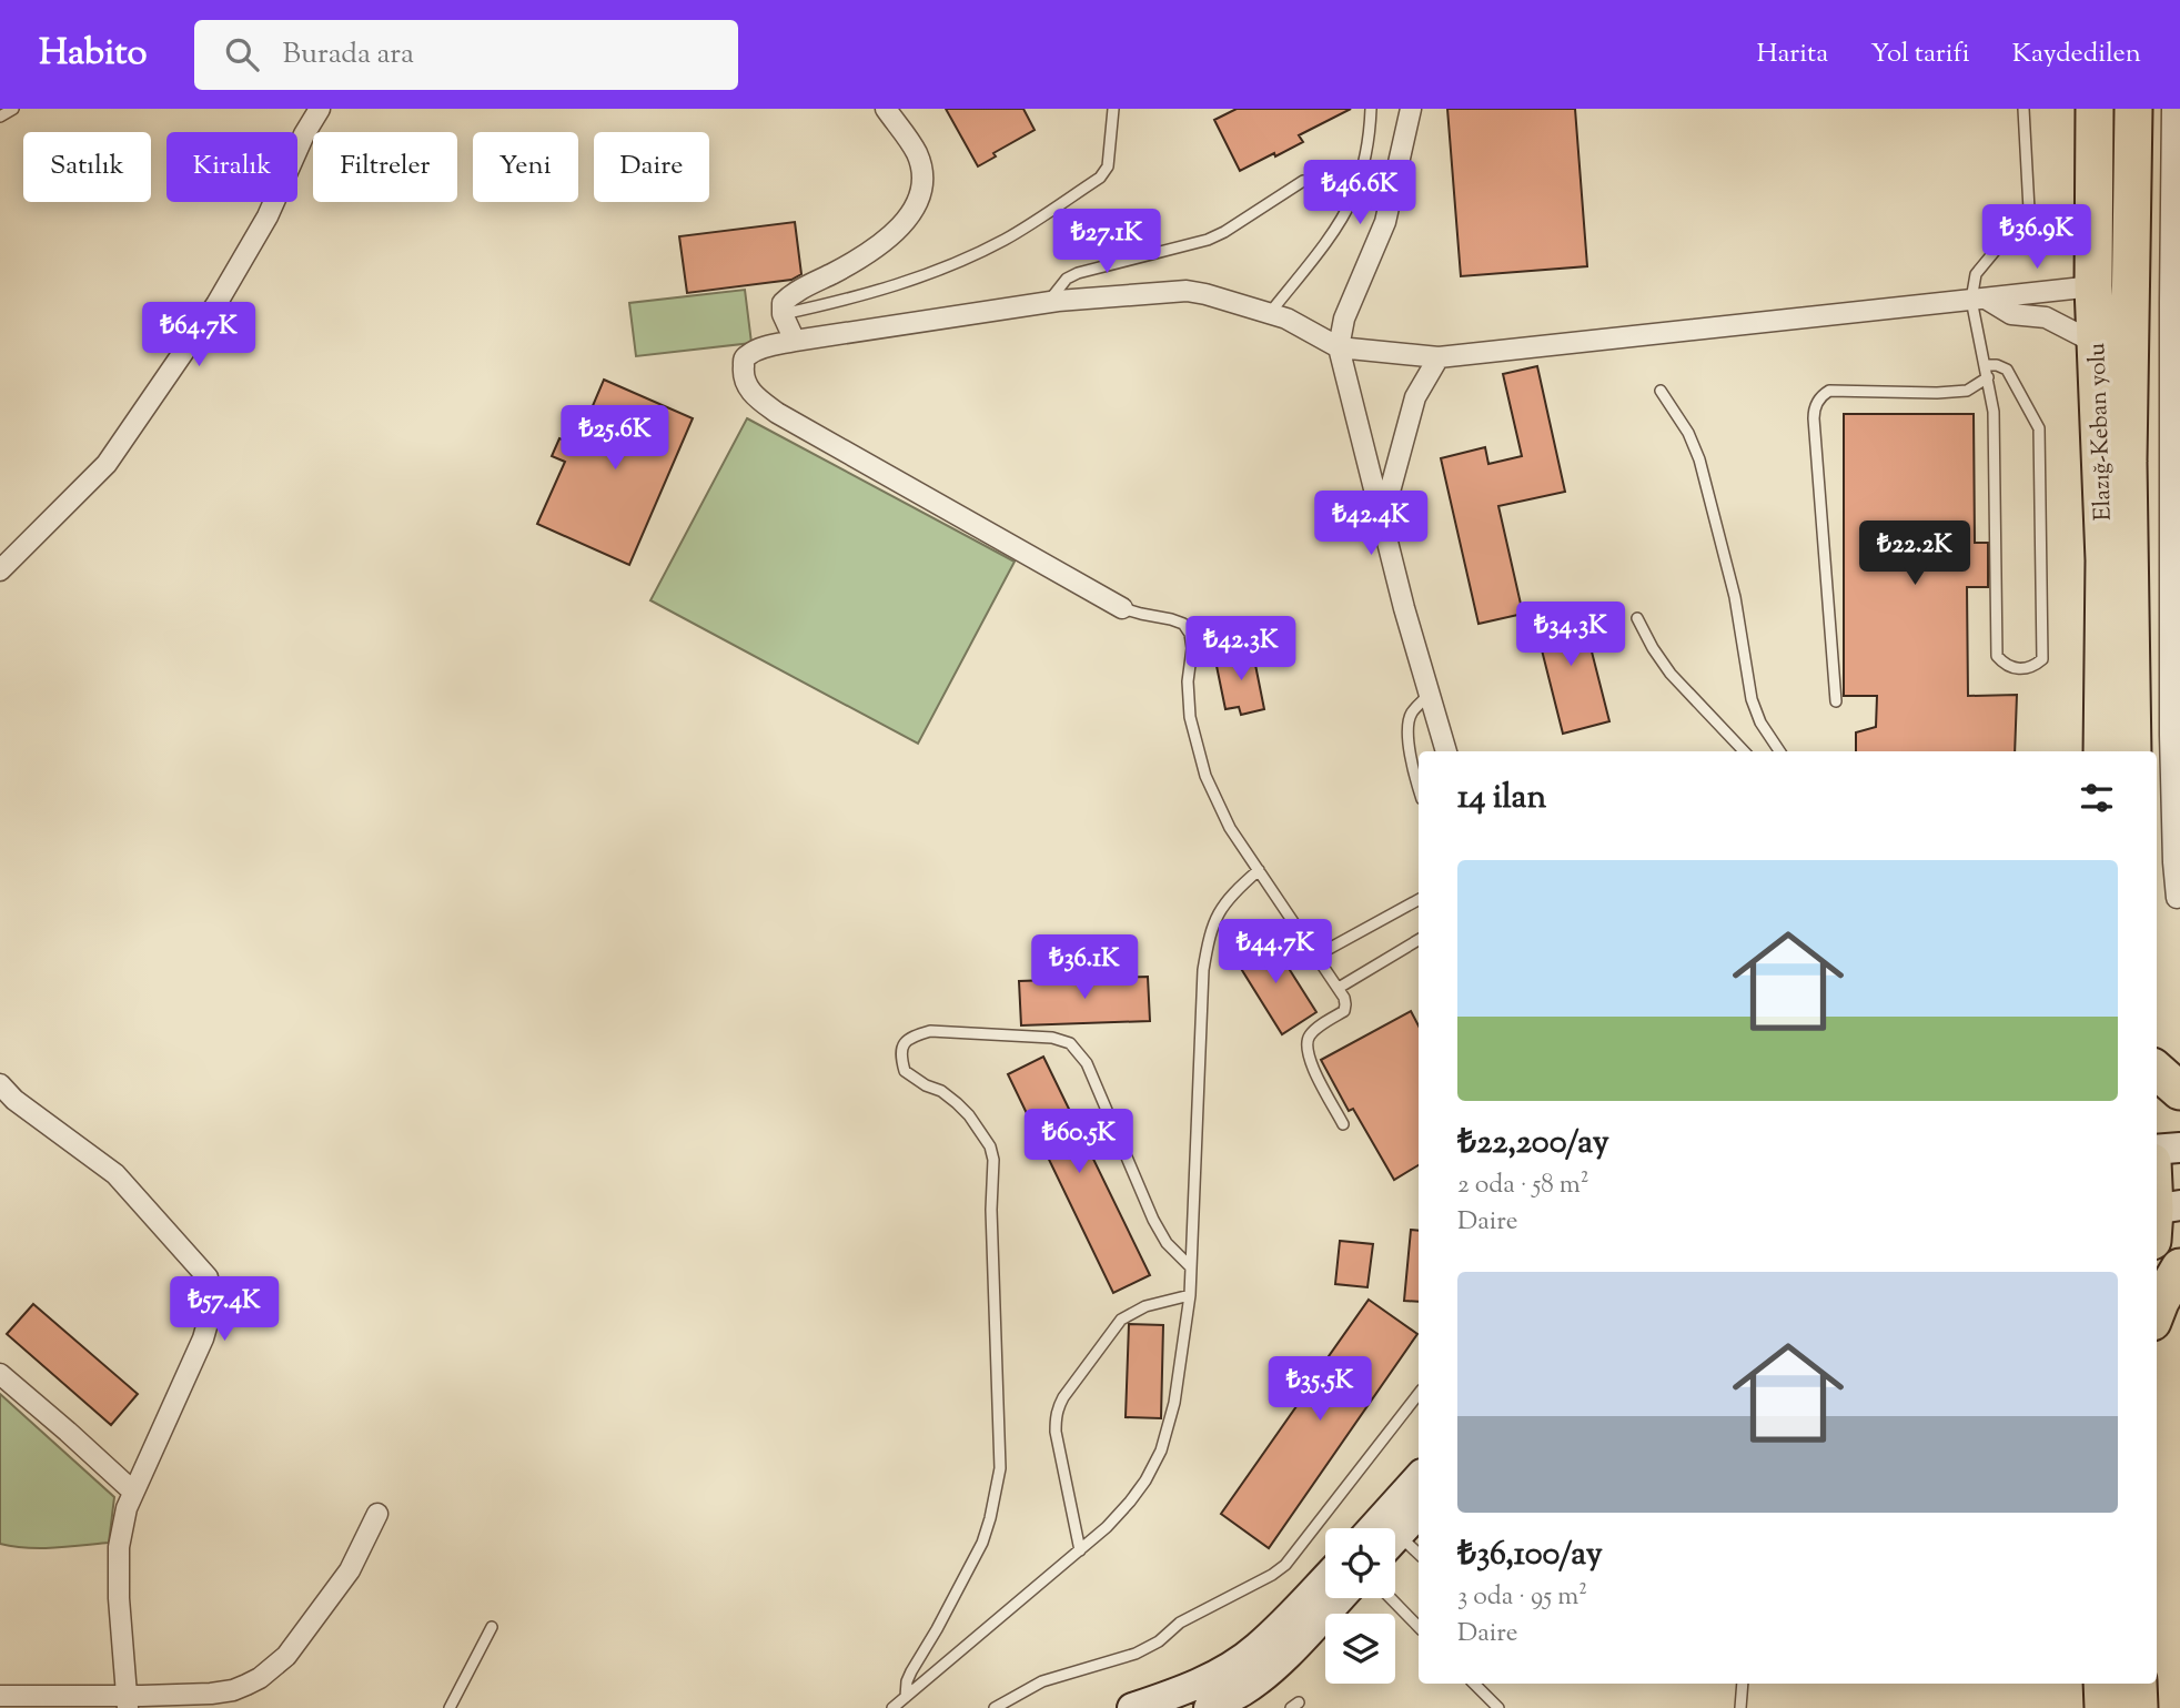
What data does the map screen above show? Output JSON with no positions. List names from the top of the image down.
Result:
{
  "streets": {
    "highway": ["Elazığ-Keban yolu"]
  },
  "page": {
    "header": "Habito",
    "search": "Burada ara",
    "nav": ["Harita", "Yol tarifi", "Kaydedilen"],
    "chip": [
      "Satılık",
      "Kiralık",
      "Filtreler",
      "Yeni",
      "Daire"
    ],
    "price": [
      "₺46.6K",
      "₺36.9K",
      "₺27.1K",
      "₺64.7K",
      "₺25.6K",
      "₺42.4K",
      "₺22.2K",
      "₺34.3K",
      "₺42.3K",
      "₺44.7K",
      "₺36.1K",
      "₺60.5K",
      "₺57.4K",
      "₺35.5K"
    ],
    "heading": "14 ilan",
    "list": [
      {
        "name": "₺22,200/ay",
        "note": "2 oda · 58 m² · Daire"
      },
      {
        "name": "₺36,100/ay",
        "note": "3 oda · 95 m² · Daire"
      }
    ]
  }
}
